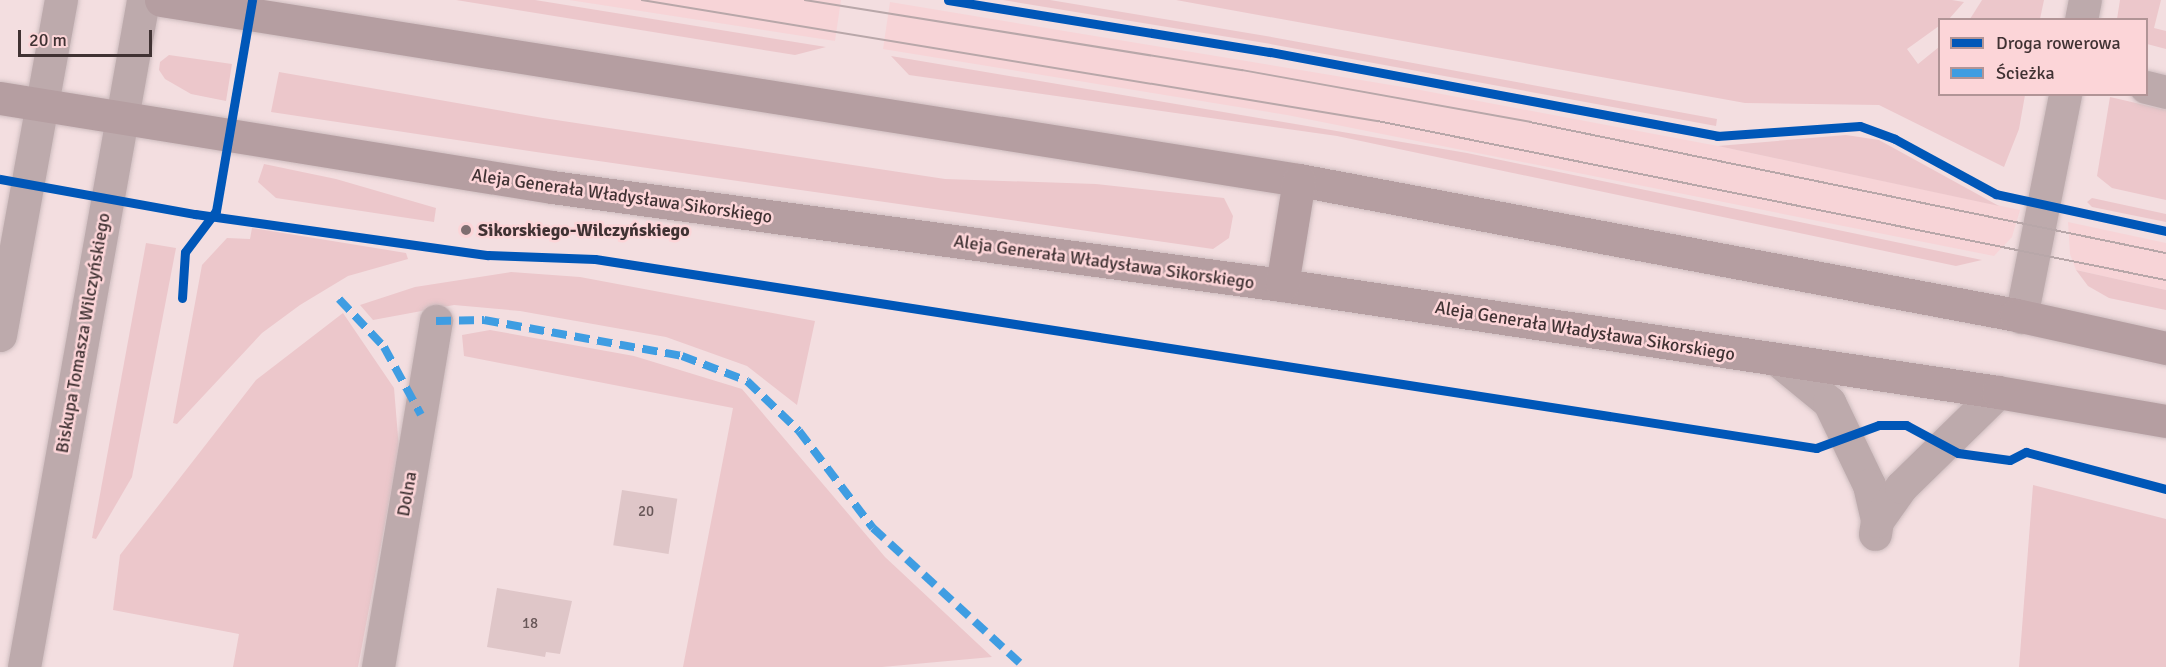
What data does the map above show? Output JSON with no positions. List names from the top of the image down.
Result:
{
  "streets": {
    "main road": ["Aleja Generała Władysława Sikorskiego"],
    "street": ["Biskupa Tomasza Wilczyńskiego", "Dolna"]
  },
  "crossings": [
    ["Aleja Generała Władysława Sikorskiego", "Biskupa Tomasza Wilczyńskiego"]
  ],
  "places": ["Sikorskiego-Wilczyńskiego"],
  "house_numbers": ["20", "18"],
  "legend": ["Droga rowerowa", "Ścieżka"],
  "scale_bar": "20 m"
}
